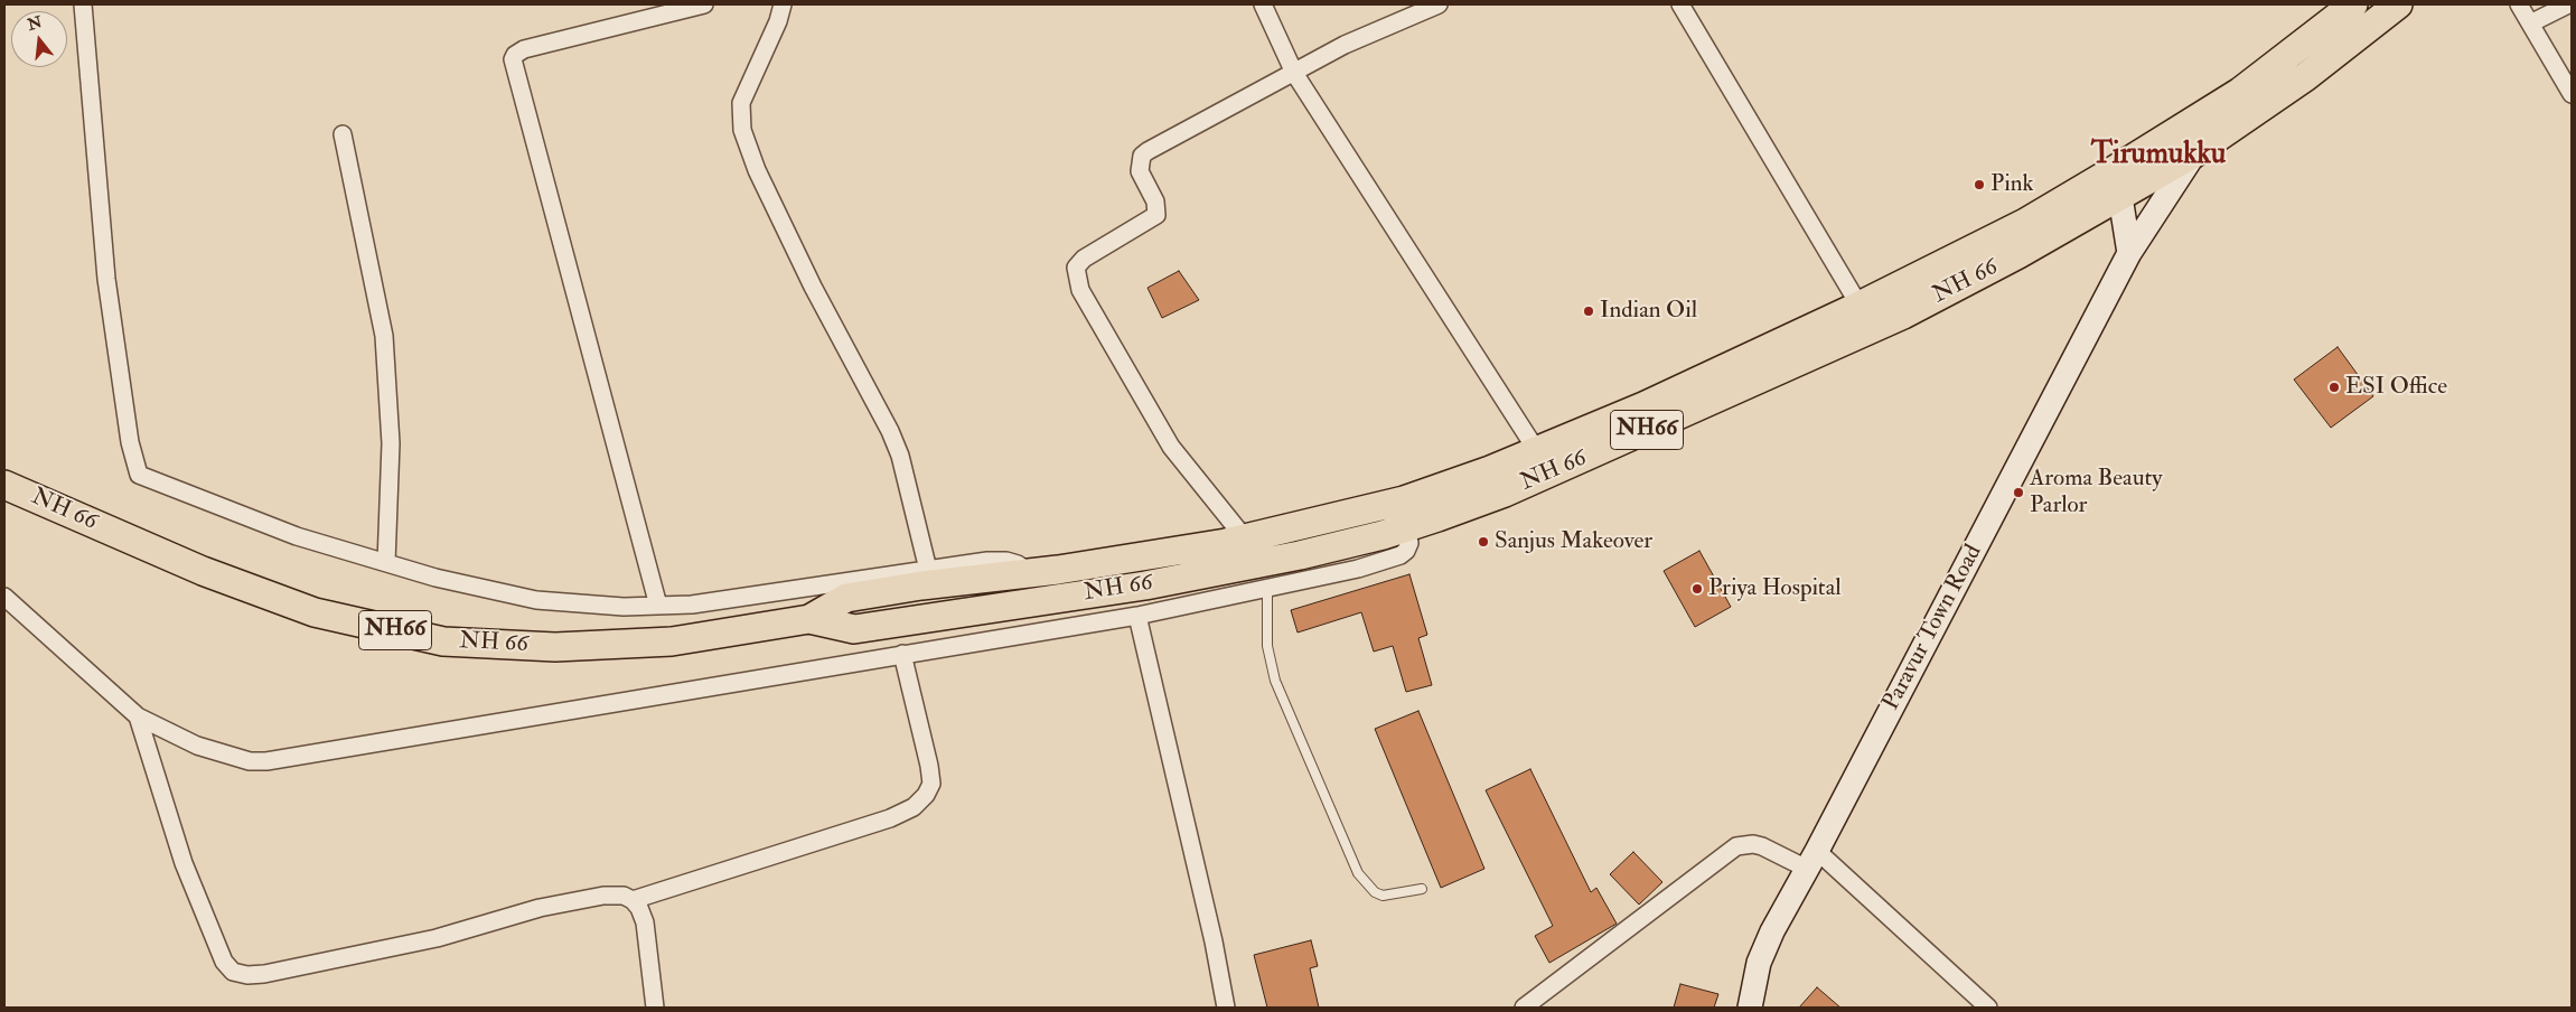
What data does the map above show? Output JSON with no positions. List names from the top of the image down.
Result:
{
  "streets": {
    "highway": ["NH 66", "NH66"],
    "main road": ["Paravur Town Road"]
  },
  "crossings": [
    ["NH 66", "Paravur Town Road"]
  ],
  "districts": ["Tirumukku"],
  "places": [
    "Pink",
    "Indian Oil",
    "ESI Office",
    "Aroma Beauty Parlor",
    "Sanjus Makeover",
    "Priya Hospital"
  ],
  "north": "top"
}
